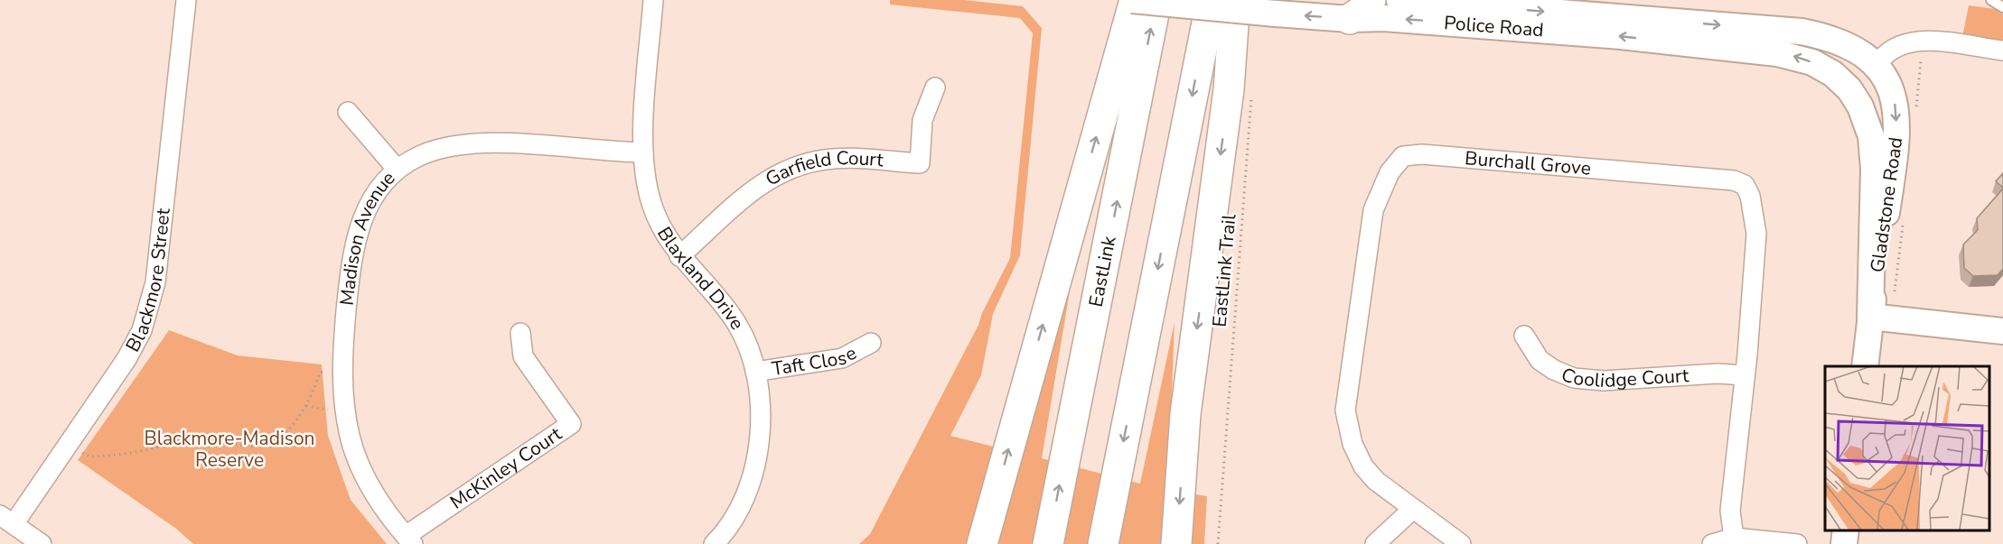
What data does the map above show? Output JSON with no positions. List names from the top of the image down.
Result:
{
  "streets": {
    "highway": ["EastLink"],
    "main road": ["Police Road", "Gladstone Road"],
    "street": [
      "Burchall Grove",
      "Garfield Court",
      "Madison Avenue",
      "Blaxland Drive",
      "Blackmore Street",
      "Taft Close",
      "Coolidge Court",
      "McKinley Court"
    ],
    "path": ["EastLink Trail"]
  },
  "crossings": [
    ["Police Road", "Gladstone Road"],
    ["Burchall Grove", "Coolidge Court"],
    ["Garfield Court", "Blaxland Drive"],
    ["Madison Avenue", "Blaxland Drive"],
    ["Madison Avenue", "McKinley Court"],
    ["Blaxland Drive", "Taft Close"]
  ],
  "parks": ["Blackmore-Madison Reserve"]
}
